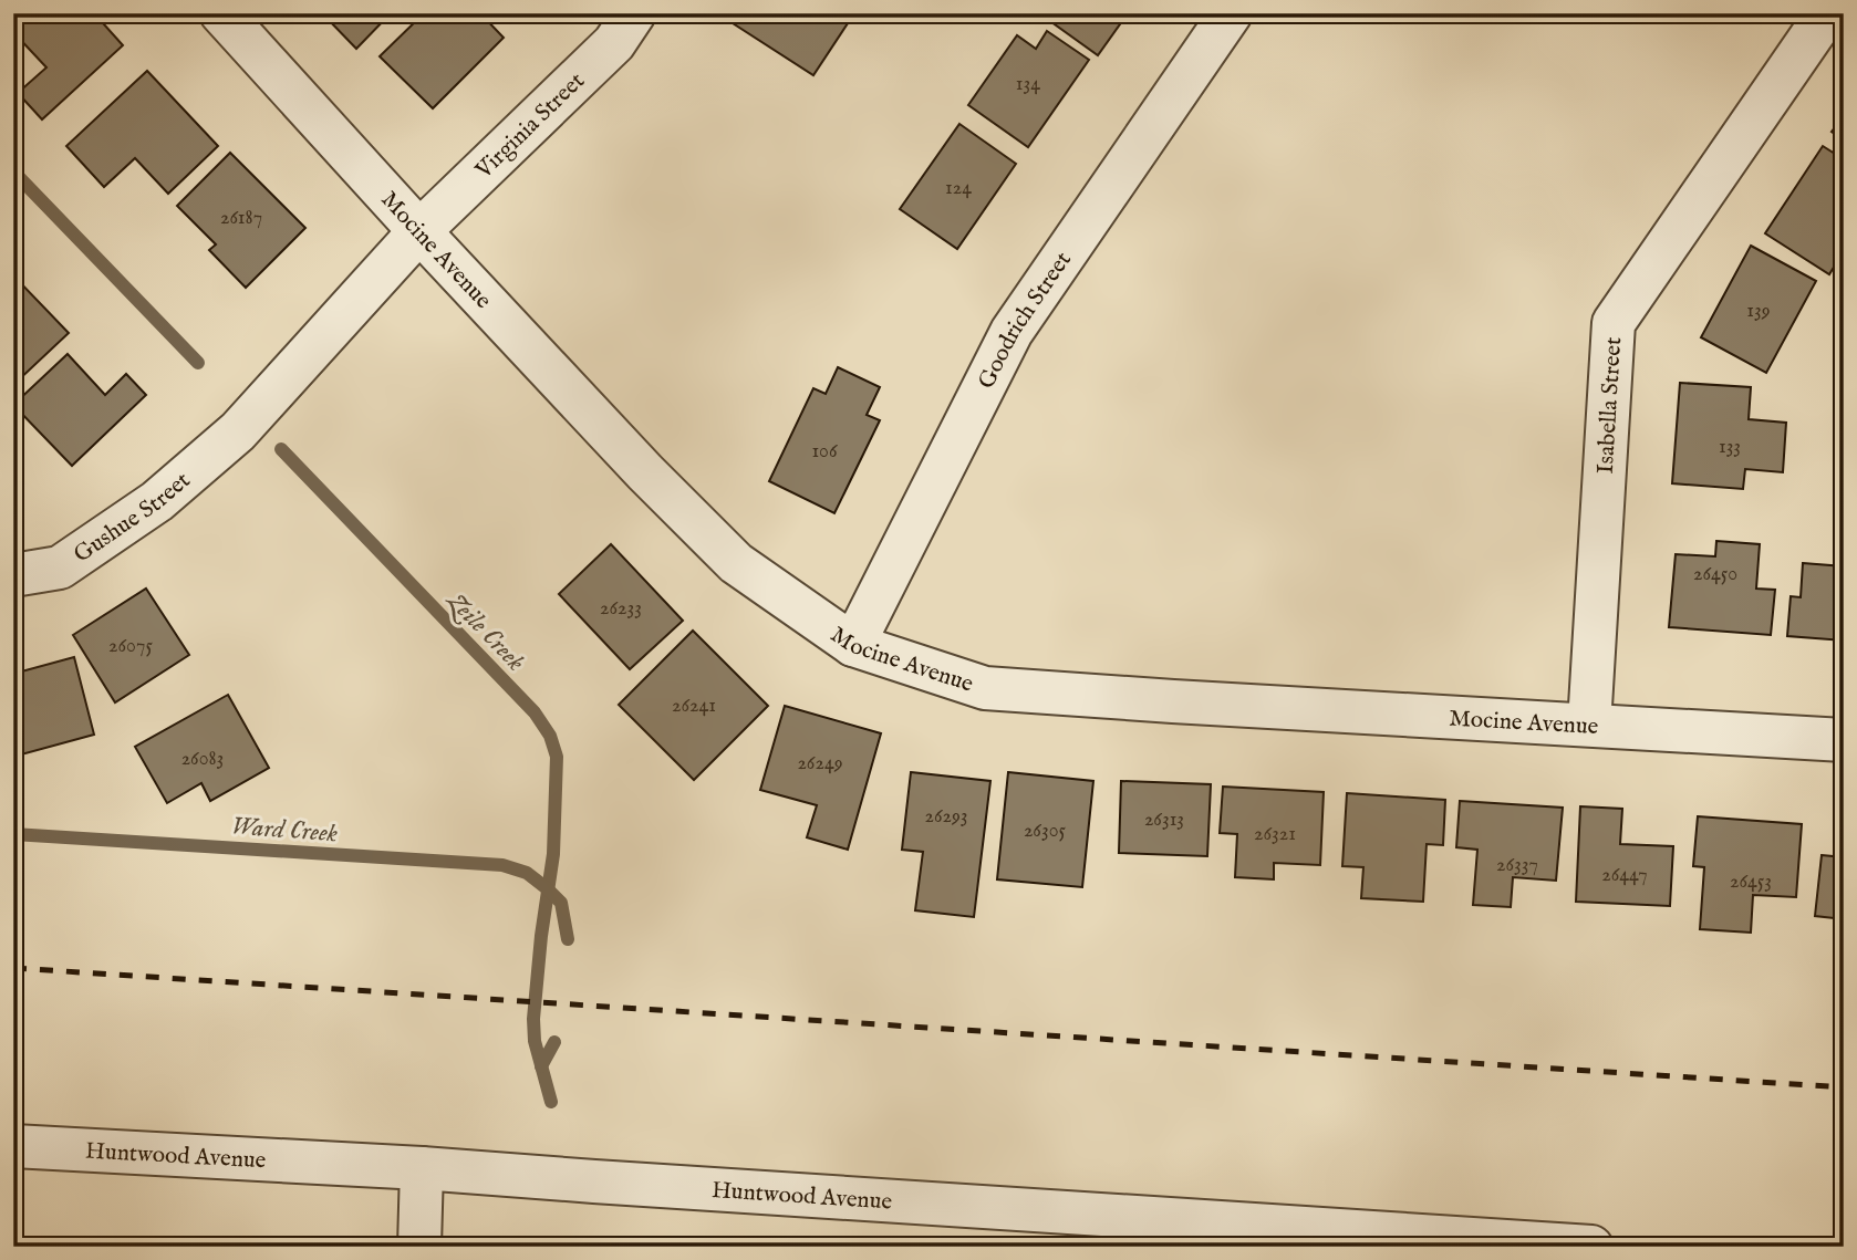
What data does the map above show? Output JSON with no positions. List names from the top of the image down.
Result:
{
  "streets": {
    "street": [
      "Virginia Street",
      "Mocine Avenue",
      "Goodrich Street",
      "Isabella Street",
      "Gushue Street",
      "Huntwood Avenue"
    ]
  },
  "crossings": [
    ["Virginia Street", "Mocine Avenue"],
    ["Virginia Street", "Gushue Street"],
    ["Mocine Avenue", "Goodrich Street"],
    ["Mocine Avenue", "Isabella Street"]
  ],
  "water": ["Zeile Creek", "Ward Creek"],
  "house_numbers": [
    "134",
    "124",
    "26187",
    "139",
    "133",
    "106",
    "26450",
    "26233",
    "26075",
    "26241",
    "26083",
    "26249",
    "26293",
    "26313",
    "26305",
    "26321",
    "26337",
    "26447",
    "26453"
  ]
}
